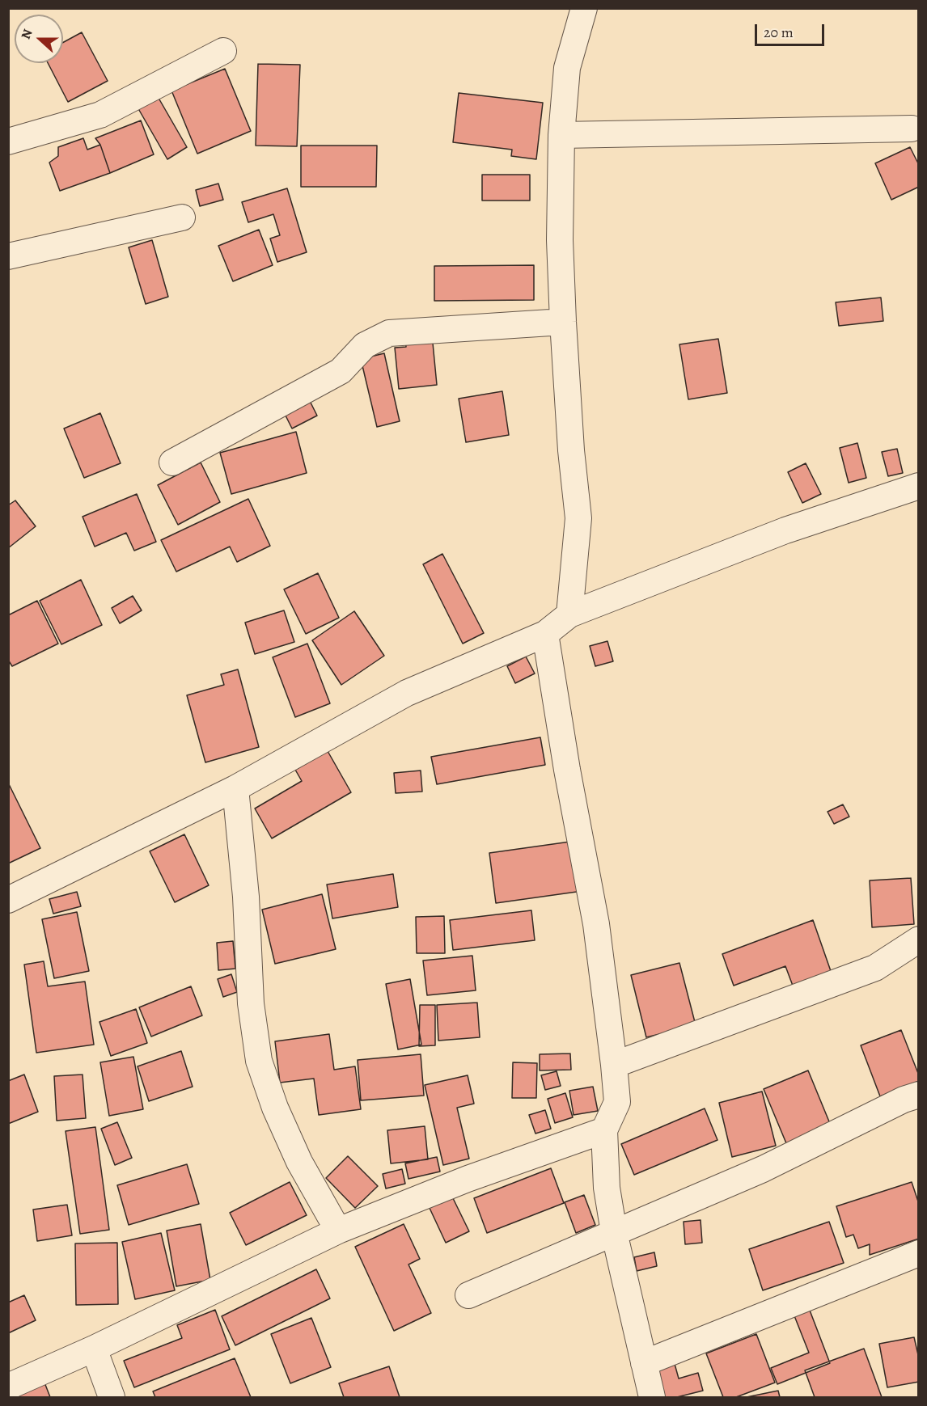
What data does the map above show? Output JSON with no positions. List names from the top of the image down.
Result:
{
  "scale_bar": "20 m",
  "north": "left"
}
